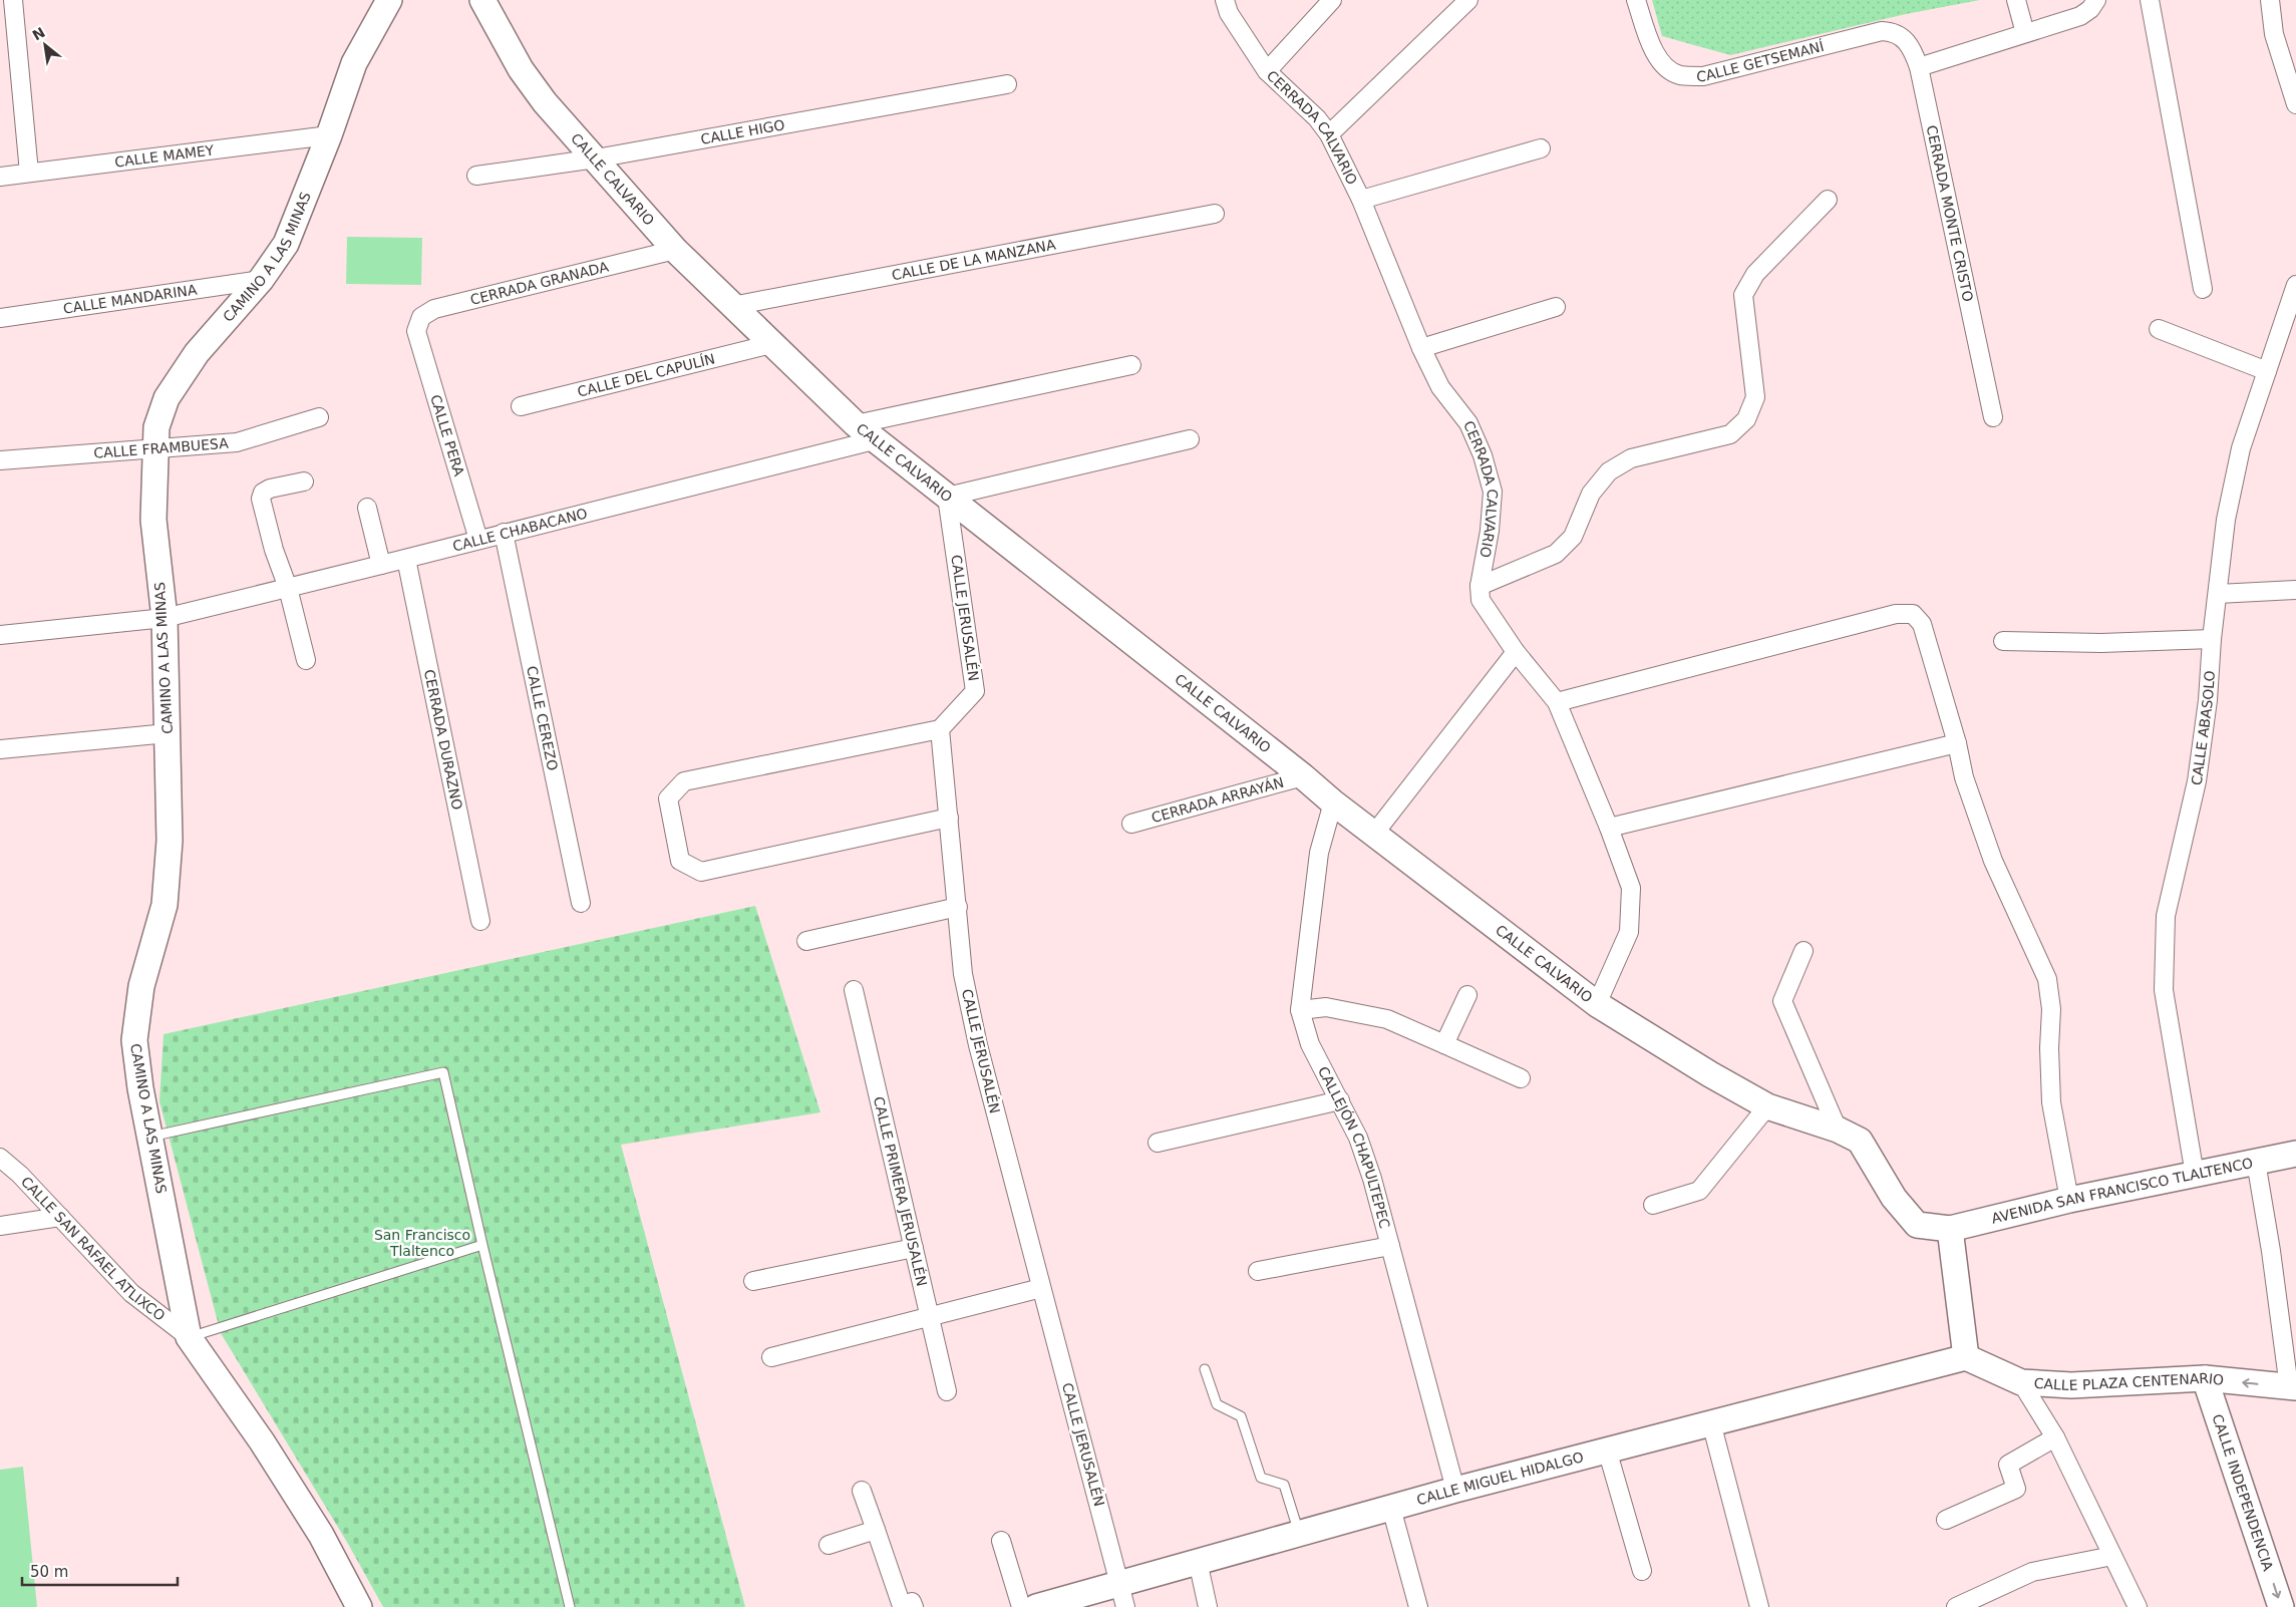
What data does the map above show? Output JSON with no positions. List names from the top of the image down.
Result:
{
  "streets": {
    "street": [
      "CALLE GETSEMANÍ",
      "CERRADA CALVARIO",
      "CALLE HIGO",
      "CALLE MAMEY",
      "CALLE CALVARIO",
      "CERRADA MONTE CRISTO",
      "CAMINO A LAS MINAS",
      "CALLE DE LA MANZANA",
      "CERRADA GRANADA",
      "CALLE MANDARINA",
      "CALLE DEL CAPULÍN",
      "CALLE PERA",
      "CALLE FRAMBUESA",
      "CALLE CHABACANO",
      "CALLE JERUSALÉN",
      "CALLE CEREZO",
      "CALLE ABASOLO",
      "CERRADA DURAZNO",
      "CERRADA ARRAYÁN",
      "CALLEJÓN CHAPULTEPEC",
      "CALLE PRIMERA JERUSALÉN",
      "AVENIDA SAN FRANCISCO TLALTENCO",
      "CALLE SAN RAFAEL ATLIXCO",
      "CALLE PLAZA CENTENARIO",
      "CALLE MIGUEL HIDALGO",
      "CALLE INDEPENDENCIA"
    ]
  },
  "crossings": [
    ["CALLE GETSEMANÍ", "CERRADA MONTE CRISTO"],
    ["CERRADA CALVARIO", "CALLE CALVARIO"],
    ["CALLE HIGO", "CALLE CALVARIO"],
    ["CALLE MAMEY", "CAMINO A LAS MINAS"],
    ["CALLE CALVARIO", "CALLE DE LA MANZANA"],
    ["CALLE CALVARIO", "CERRADA GRANADA"],
    ["CALLE CALVARIO", "CALLE DEL CAPULÍN"],
    ["CALLE CALVARIO", "CALLE CHABACANO"],
    ["CALLE CALVARIO", "CALLE JERUSALÉN"],
    ["CALLE CALVARIO", "CERRADA ARRAYÁN"],
    ["CALLE CALVARIO", "CALLEJÓN CHAPULTEPEC"],
    ["CALLE CALVARIO", "AVENIDA SAN FRANCISCO TLALTENCO"],
    ["CAMINO A LAS MINAS", "CALLE MANDARINA"],
    ["CAMINO A LAS MINAS", "CALLE FRAMBUESA"],
    ["CAMINO A LAS MINAS", "CALLE CHABACANO"],
    ["CAMINO A LAS MINAS", "CALLE SAN RAFAEL ATLIXCO"],
    ["CERRADA GRANADA", "CALLE PERA"],
    ["CALLE PERA", "CALLE CHABACANO"],
    ["CALLE CHABACANO", "CALLE CEREZO"],
    ["CALLE CHABACANO", "CERRADA DURAZNO"],
    ["CALLE JERUSALÉN", "CALLE MIGUEL HIDALGO"],
    ["CALLE ABASOLO", "AVENIDA SAN FRANCISCO TLALTENCO"],
    ["CALLEJÓN CHAPULTEPEC", "CALLE MIGUEL HIDALGO"],
    ["CALLE PLAZA CENTENARIO", "CALLE MIGUEL HIDALGO"],
    ["CALLE PLAZA CENTENARIO", "CALLE INDEPENDENCIA"]
  ],
  "parks": ["San Francisco Tlaltenco"],
  "scale_bar": "50 m",
  "north": "top left"
}
